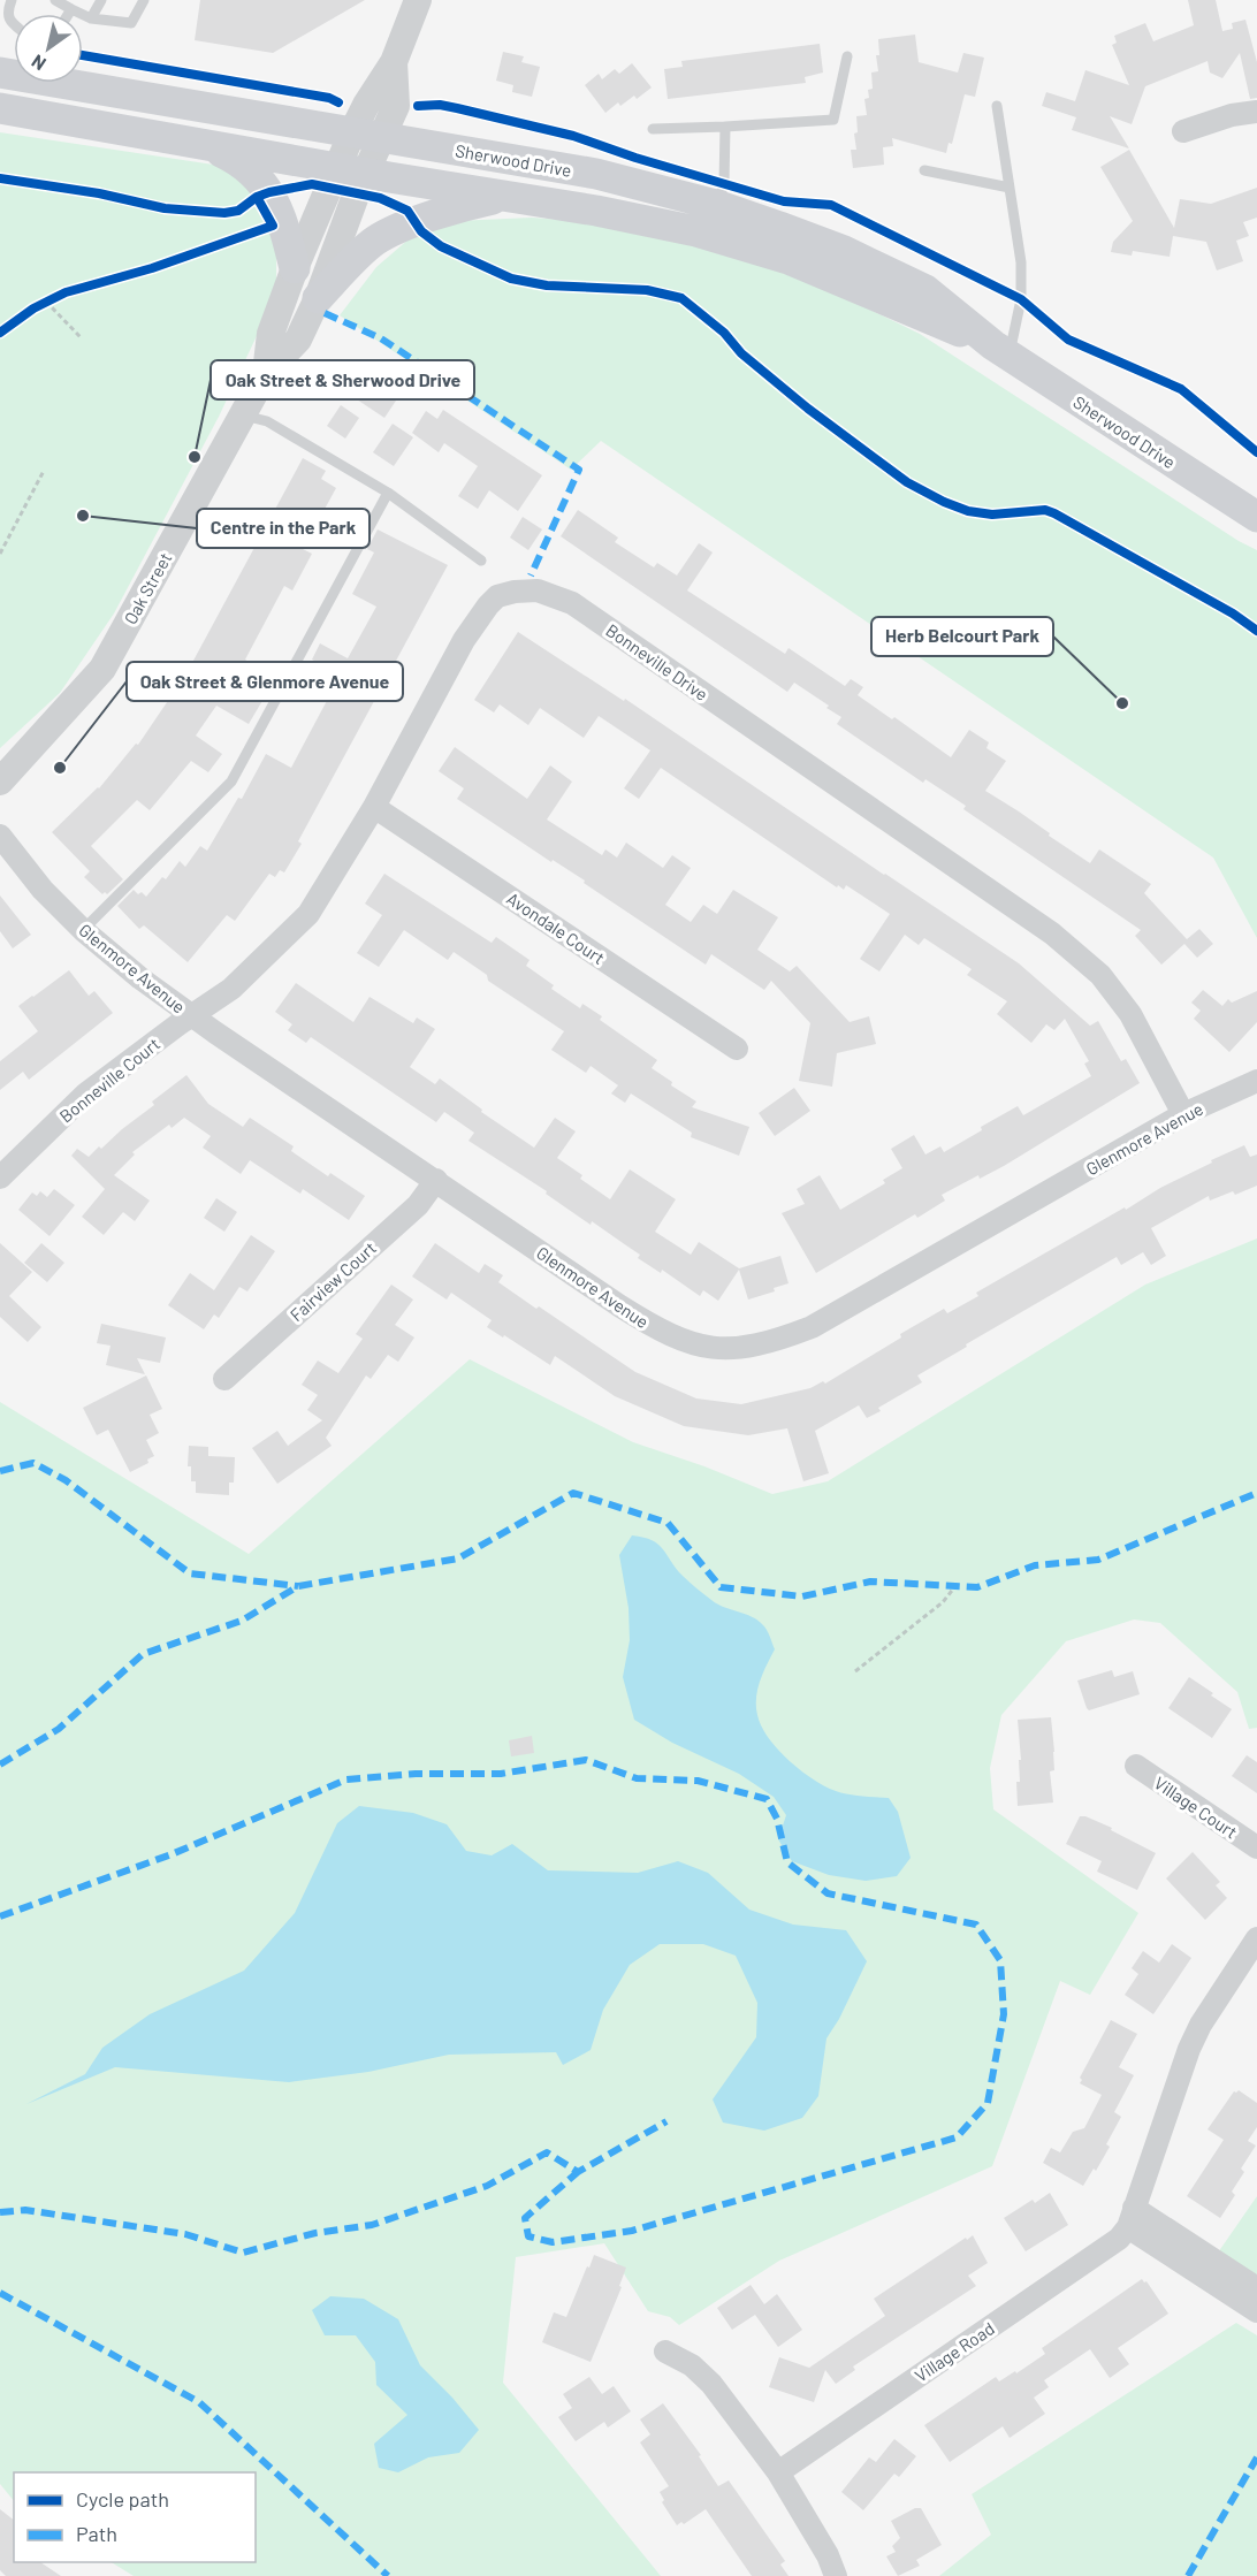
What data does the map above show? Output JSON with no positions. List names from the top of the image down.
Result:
{
  "streets": {
    "main road": ["Sherwood Drive"],
    "street": [
      "Oak Street",
      "Bonneville Drive",
      "Avondale Court",
      "Glenmore Avenue",
      "Bonneville Court",
      "Fairview Court",
      "Village Court",
      "Village Road"
    ]
  },
  "crossings": [
    ["Sherwood Drive", "Oak Street"],
    ["Bonneville Drive", "Avondale Court"],
    ["Bonneville Drive", "Glenmore Avenue"],
    ["Bonneville Drive", "Bonneville Court"],
    ["Glenmore Avenue", "Bonneville Court"],
    ["Glenmore Avenue", "Fairview Court"]
  ],
  "places": [
    "Oak Street & Sherwood Drive",
    "Centre in the Park",
    "Herb Belcourt Park",
    "Oak Street & Glenmore Avenue"
  ],
  "legend": ["Cycle path", "Path"],
  "north": "bottom left"
}
